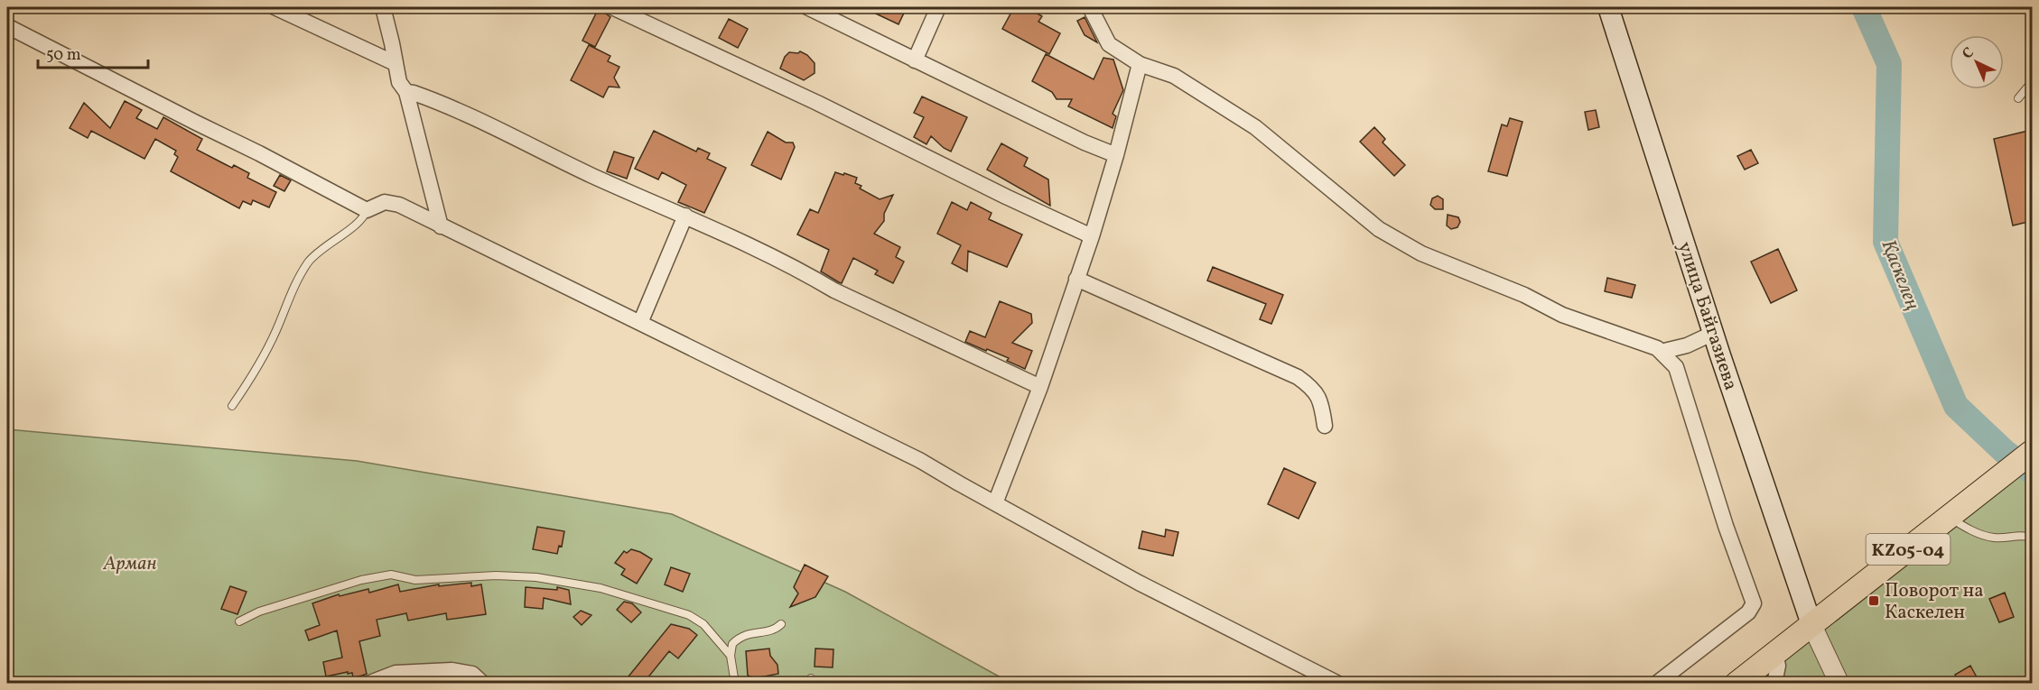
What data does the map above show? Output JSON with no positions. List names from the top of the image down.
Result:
{
  "streets": {
    "main road": ["улица Байгазиева", "KZ05-04"]
  },
  "crossings": [
    ["улица Байгазиева", "KZ05-04"]
  ],
  "water": ["Қаскелең"],
  "parks": ["Арман"],
  "places": {
    "transit": ["Поворот на Каскелен"]
  },
  "scale_bar": "50 m",
  "north": "top left"
}
